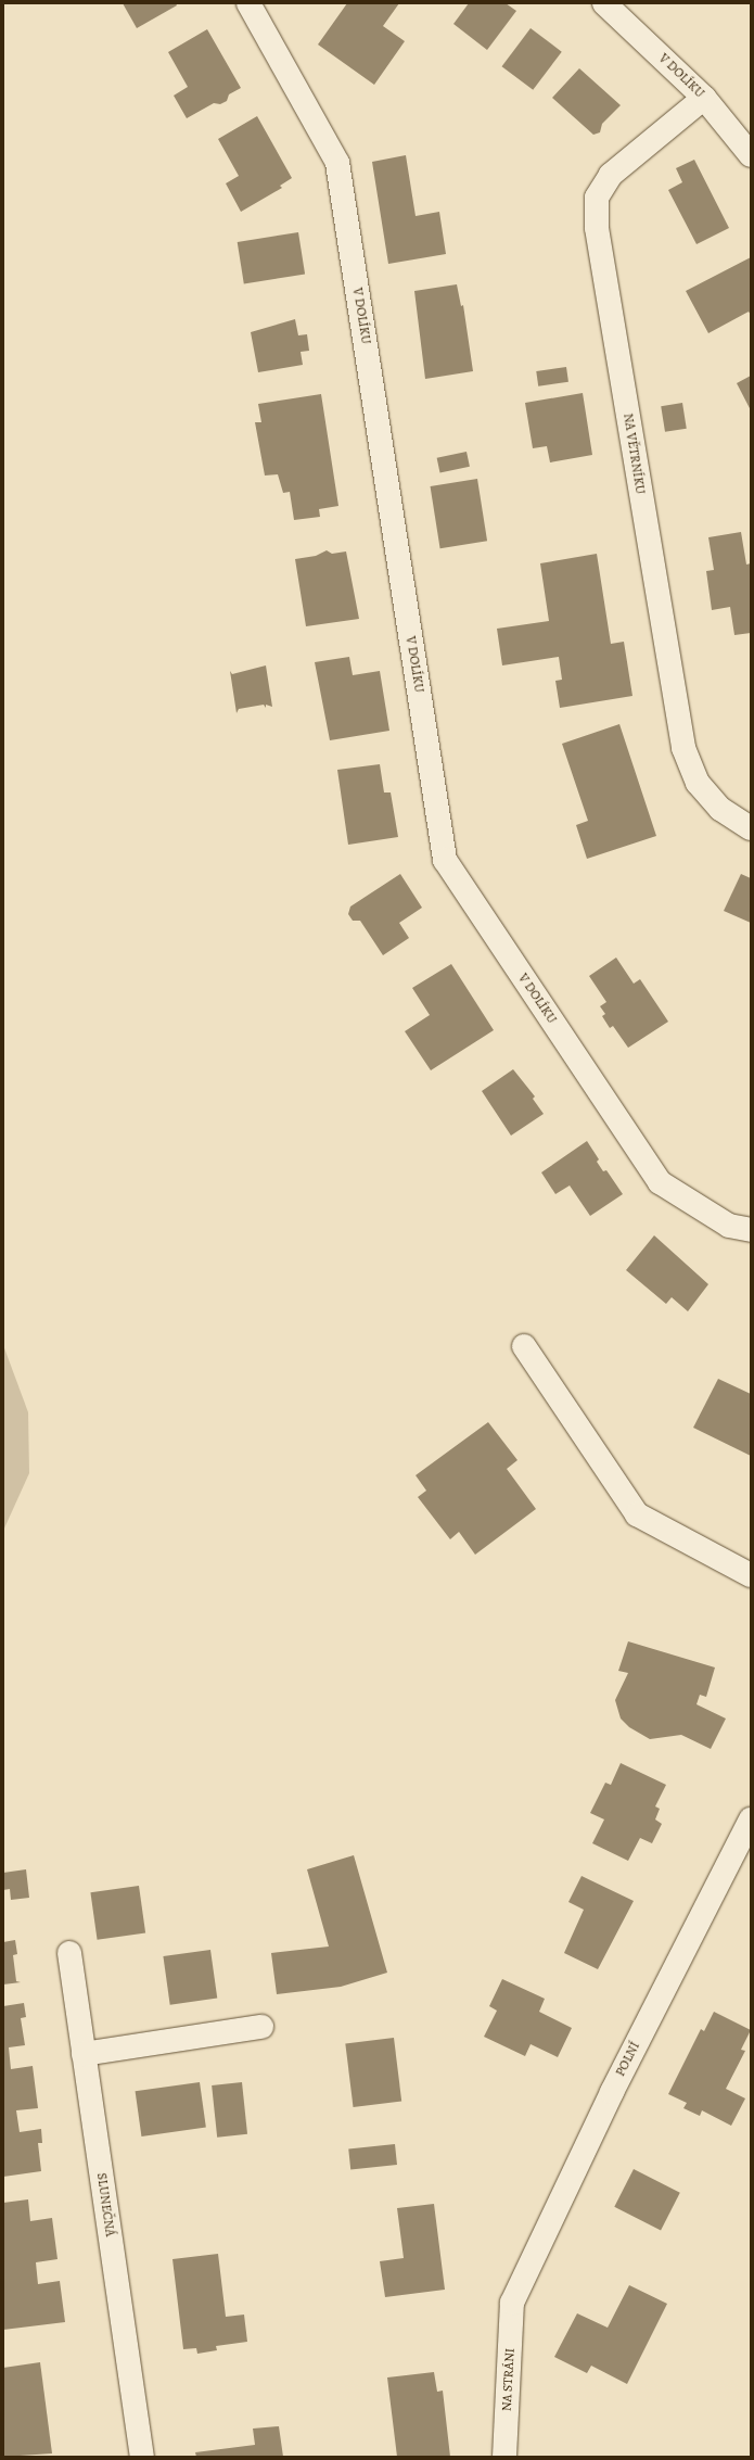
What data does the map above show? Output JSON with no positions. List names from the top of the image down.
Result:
{
  "streets": {
    "street": [
      "V DOLÍKU",
      "NA VĚTRNÍKU",
      "POLNÍ",
      "SLUNEČNÁ",
      "NA STRÁNI"
    ]
  },
  "crossings": [
    ["V DOLÍKU", "NA VĚTRNÍKU"],
    ["POLNÍ", "NA STRÁNI"]
  ]
}
